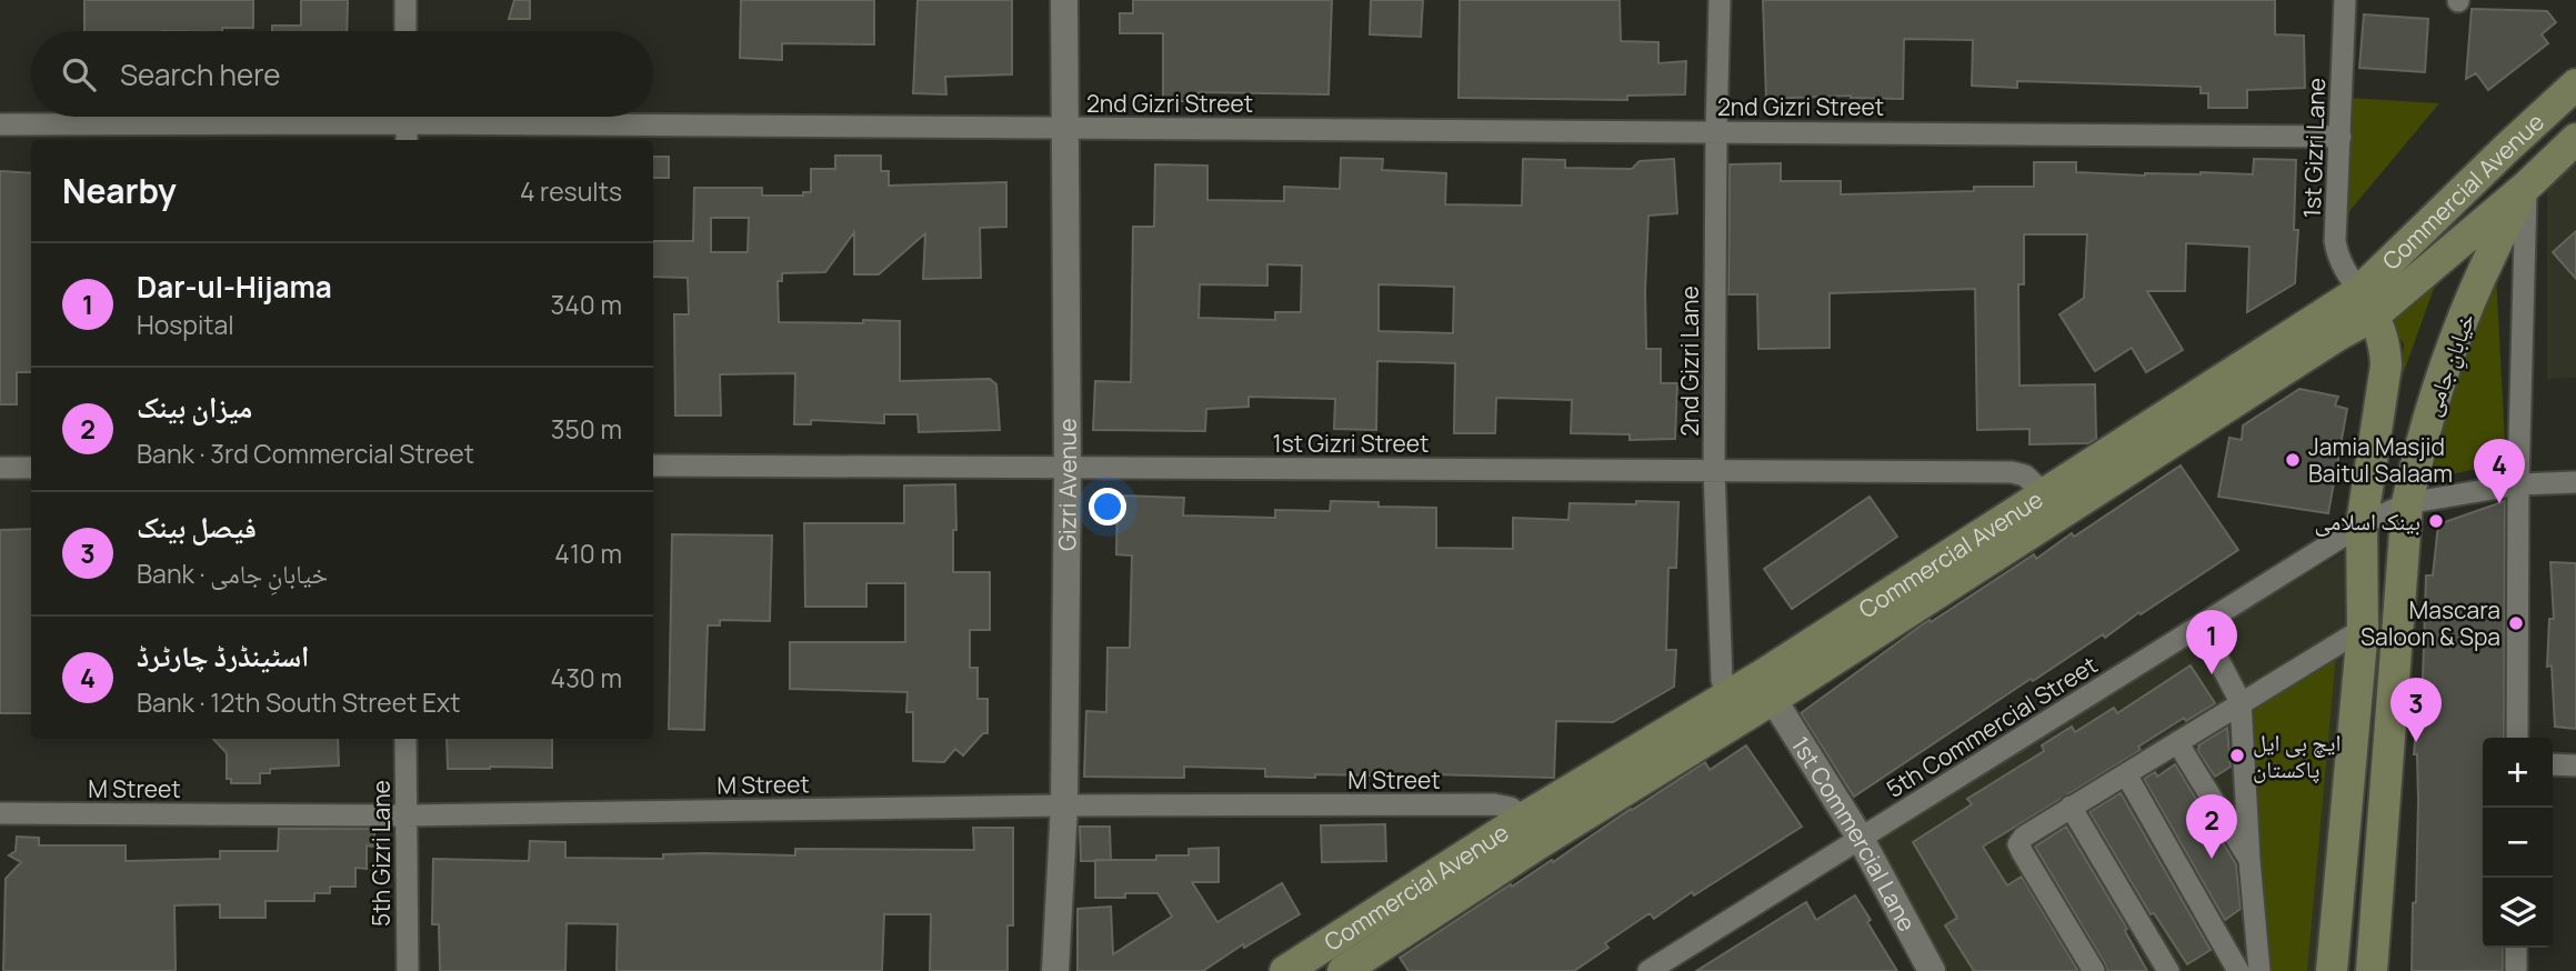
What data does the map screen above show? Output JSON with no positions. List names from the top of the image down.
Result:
{
  "streets": {
    "main road": ["Commercial Avenue", "خیابانِ جامی"],
    "street": [
      "2nd Gizri Street",
      "1st Gizri Lane",
      "2nd Gizri Lane",
      "1st Gizri Street",
      "Gizri Avenue",
      "5th Commercial Street",
      "M Street",
      "1st Commercial Lane",
      "5th Gizri Lane"
    ]
  },
  "crossings": [
    ["2nd Gizri Street", "1st Gizri Lane"],
    ["2nd Gizri Street", "2nd Gizri Lane"],
    ["2nd Gizri Street", "Gizri Avenue"],
    ["1st Gizri Lane", "Commercial Avenue"],
    ["Commercial Avenue", "2nd Gizri Lane"],
    ["Commercial Avenue", "خیابانِ جامی"],
    ["Commercial Avenue", "1st Gizri Street"],
    ["Commercial Avenue", "M Street"],
    ["Commercial Avenue", "1st Commercial Lane"],
    ["2nd Gizri Lane", "1st Gizri Street"],
    ["خیابانِ جامی", "5th Commercial Street"],
    ["1st Gizri Street", "Gizri Avenue"],
    ["Gizri Avenue", "M Street"],
    ["5th Commercial Street", "1st Commercial Lane"],
    ["M Street", "5th Gizri Lane"]
  ],
  "places": [
    "Jamia Masjid Baitul Salaam",
    "بینک اسلامی",
    "Mascara Saloon & Spa",
    "ایچ بی ایل پاکستان"
  ],
  "page": {
    "search": "Search here",
    "heading": ["Nearby", "4 results"],
    "list": [
      {
        "mark": "1",
        "name": "Dar-ul-Hijama",
        "note": "Hospital",
        "value": "340 m"
      },
      {
        "mark": "2",
        "name": "میزان بینک",
        "note": "Bank · 3rd Commercial Street",
        "value": "350 m"
      },
      {
        "mark": "3",
        "name": "فیصل بینک",
        "note": "Bank · خیابانِ جامی",
        "value": "410 m"
      },
      {
        "mark": "4",
        "name": "اسٹینڈرڈ چارٹرڈ",
        "note": "Bank · 12th South Street Ext",
        "value": "430 m"
      }
    ],
    "pins": [
      "4",
      "1",
      "3",
      "2"
    ],
    "map_buttons": ["+", "−"]
  }
}
